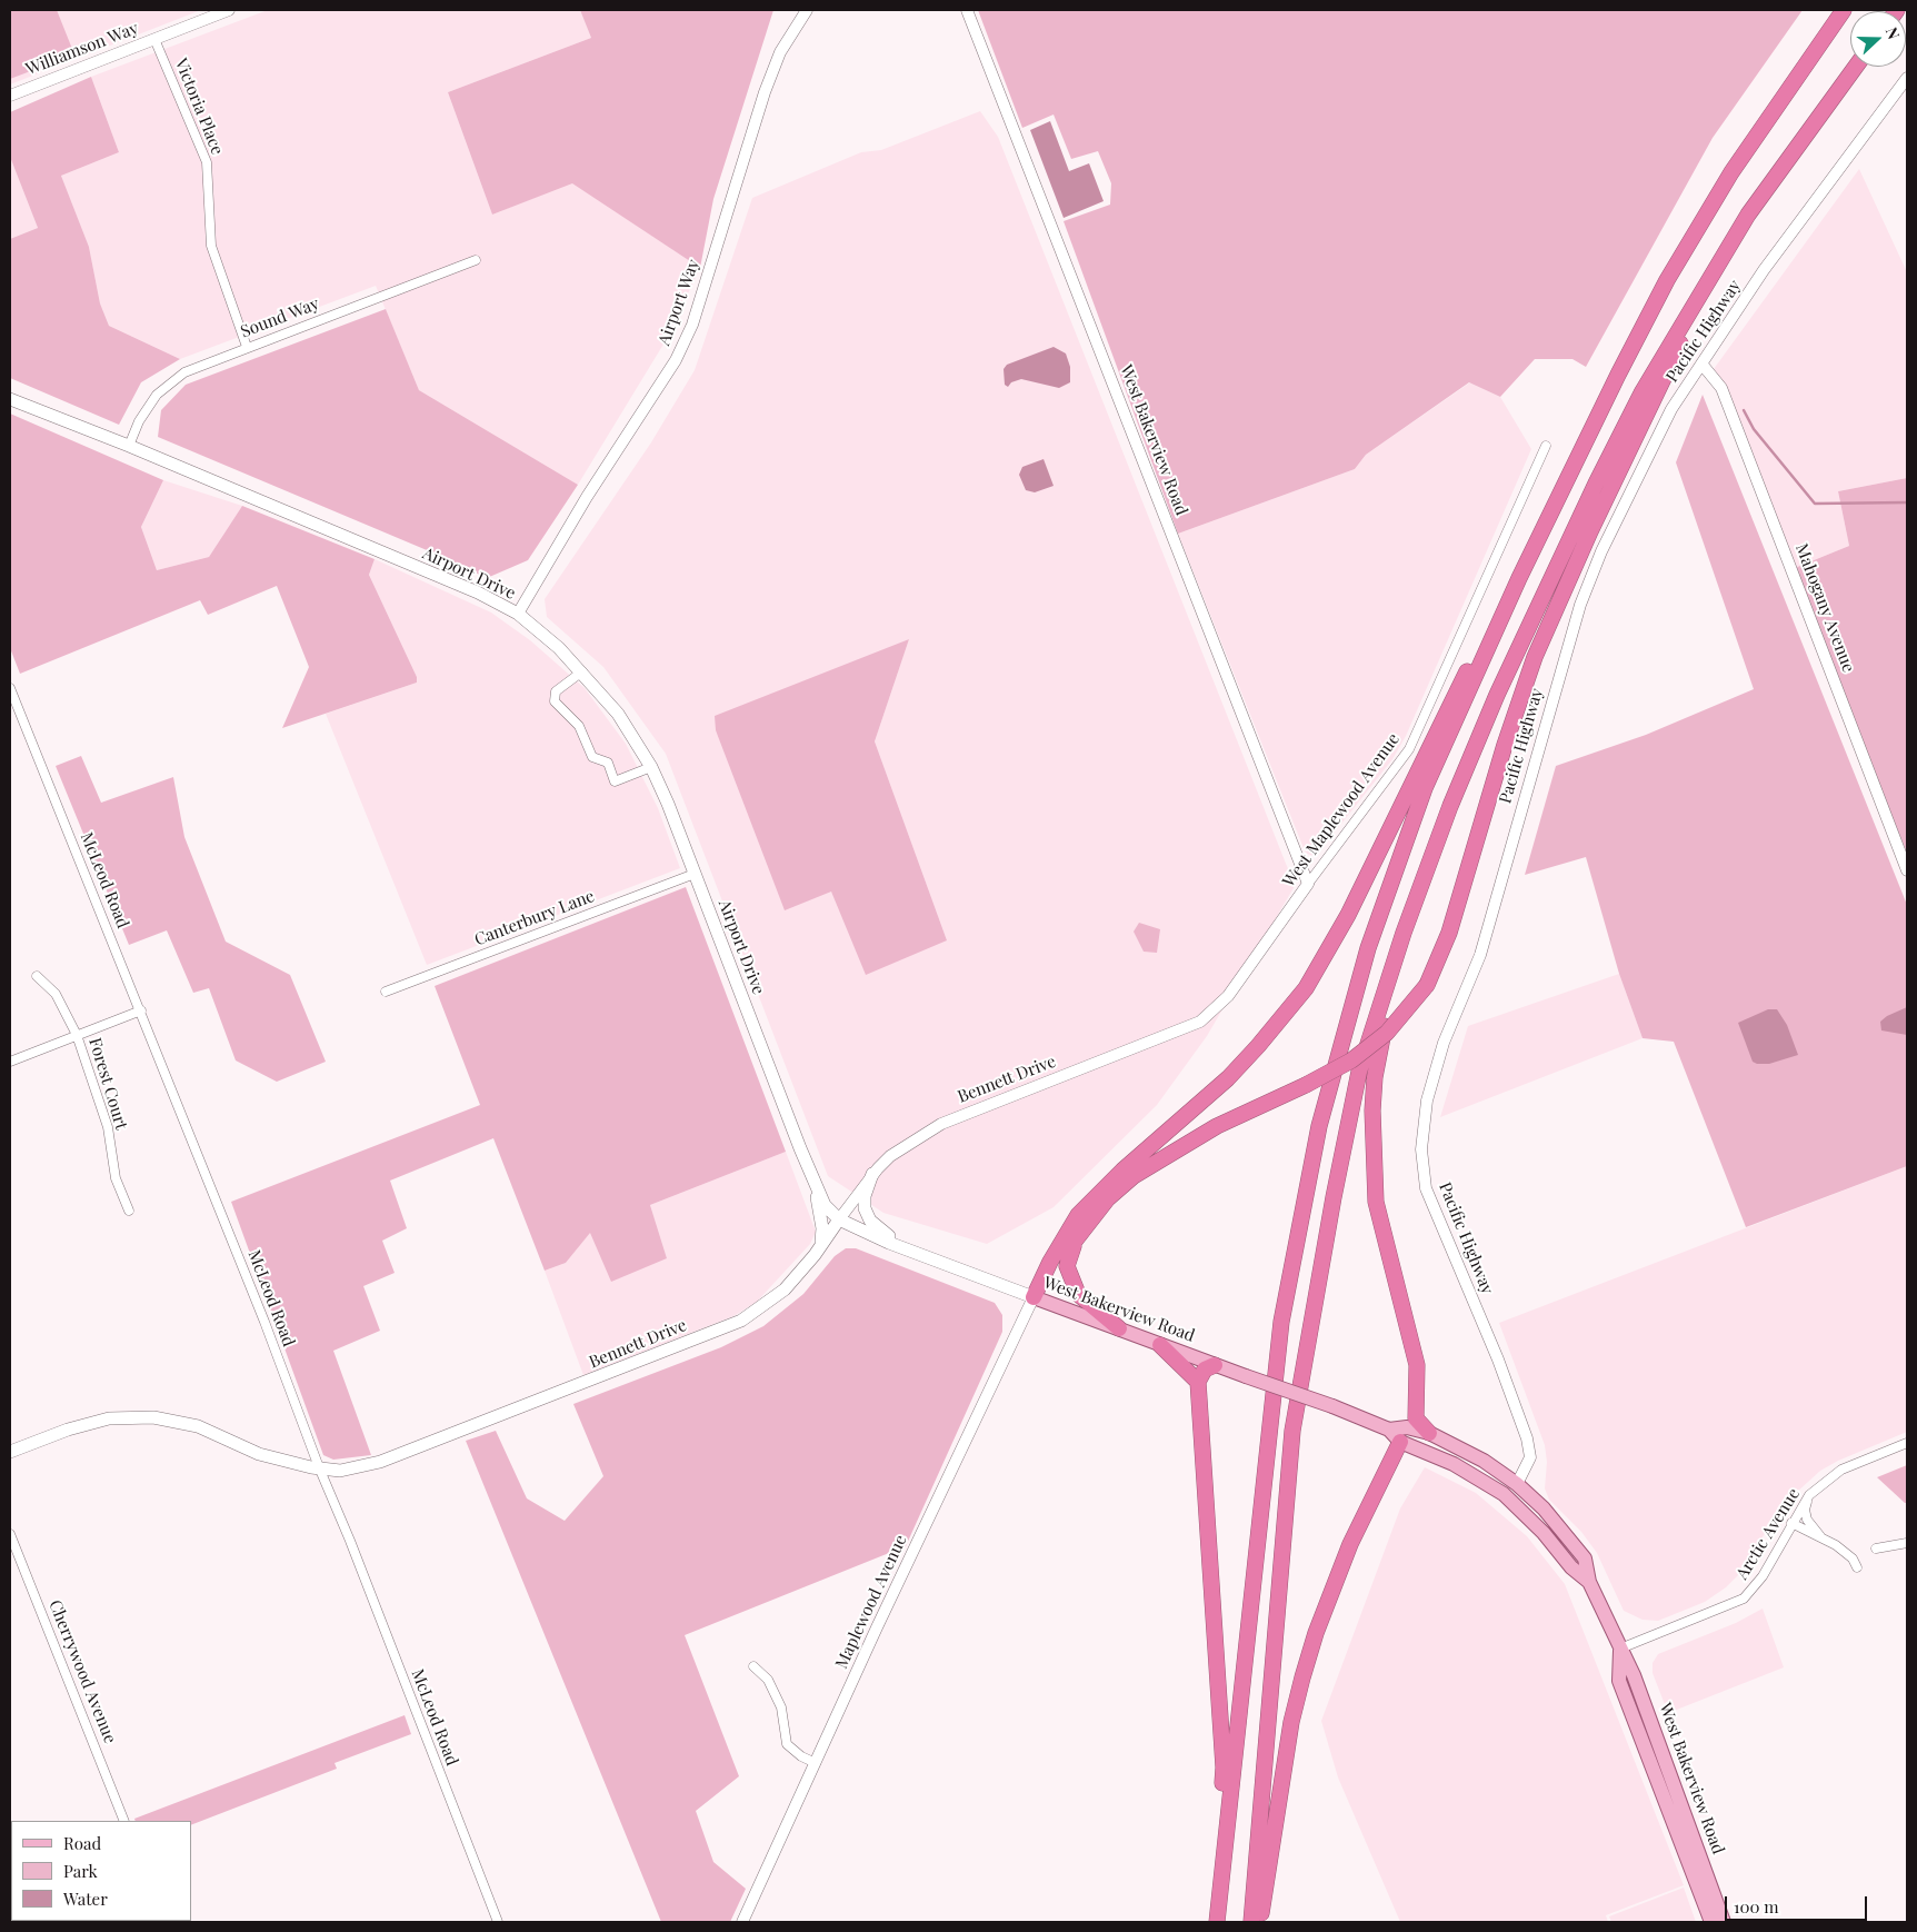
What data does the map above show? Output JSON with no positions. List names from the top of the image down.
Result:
{
  "streets": {
    "main road": ["West Bakerview Road", "Airport Drive", "Bennett Drive"],
    "street": [
      "Williamson Way",
      "Victoria Place",
      "Airport Way",
      "Sound Way",
      "Pacific Highway",
      "Mahogany Avenue",
      "West Maplewood Avenue",
      "McLeod Road",
      "Canterbury Lane",
      "Forest Court",
      "Arctic Avenue",
      "Maplewood Avenue",
      "Cherrywood Avenue"
    ]
  },
  "crossings": [
    ["Williamson Way", "Victoria Place"],
    ["Victoria Place", "Sound Way"],
    ["Airport Way", "Airport Drive"],
    ["Sound Way", "Airport Drive"],
    ["Pacific Highway", "West Bakerview Road"],
    ["Pacific Highway", "Mahogany Avenue"],
    ["West Bakerview Road", "Airport Drive"],
    ["West Bakerview Road", "West Maplewood Avenue"],
    ["West Bakerview Road", "Bennett Drive"],
    ["West Bakerview Road", "Arctic Avenue"],
    ["West Bakerview Road", "Maplewood Avenue"],
    ["Airport Drive", "Canterbury Lane"],
    ["Airport Drive", "Bennett Drive"],
    ["West Maplewood Avenue", "Bennett Drive"],
    ["McLeod Road", "Bennett Drive"]
  ],
  "legend": ["Road", "Park", "Water"],
  "scale_bar": "100 m",
  "north": "right"
}
